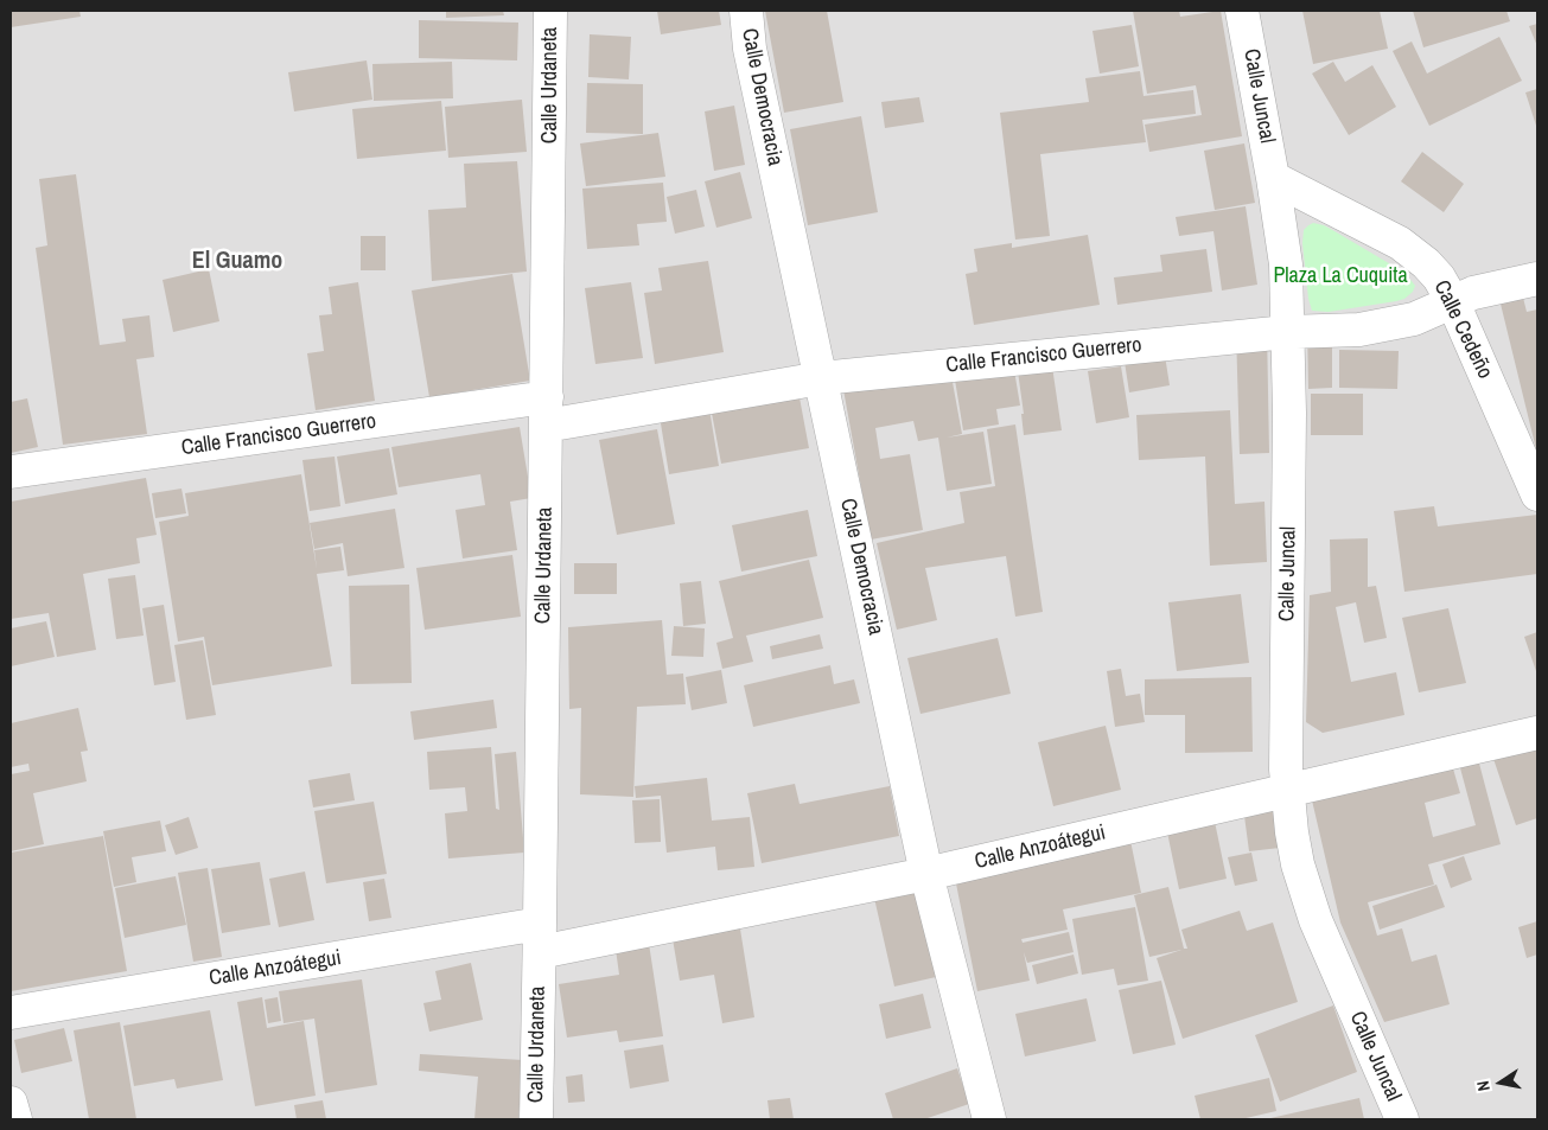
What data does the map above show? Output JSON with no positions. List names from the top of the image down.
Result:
{
  "streets": {
    "street": [
      "Calle Urdaneta",
      "Calle Juncal",
      "Calle Democracia",
      "Calle Cedeño",
      "Calle Francisco Guerrero",
      "Calle Anzoátegui"
    ]
  },
  "crossings": [
    ["Calle Urdaneta", "Calle Francisco Guerrero"],
    ["Calle Urdaneta", "Calle Anzoátegui"],
    ["Calle Juncal", "Calle Cedeño"],
    ["Calle Juncal", "Calle Francisco Guerrero"],
    ["Calle Juncal", "Calle Anzoátegui"],
    ["Calle Democracia", "Calle Francisco Guerrero"],
    ["Calle Democracia", "Calle Anzoátegui"],
    ["Calle Cedeño", "Calle Francisco Guerrero"]
  ],
  "districts": ["El Guamo"],
  "parks": ["Plaza La Cuquita"],
  "north": "left"
}
